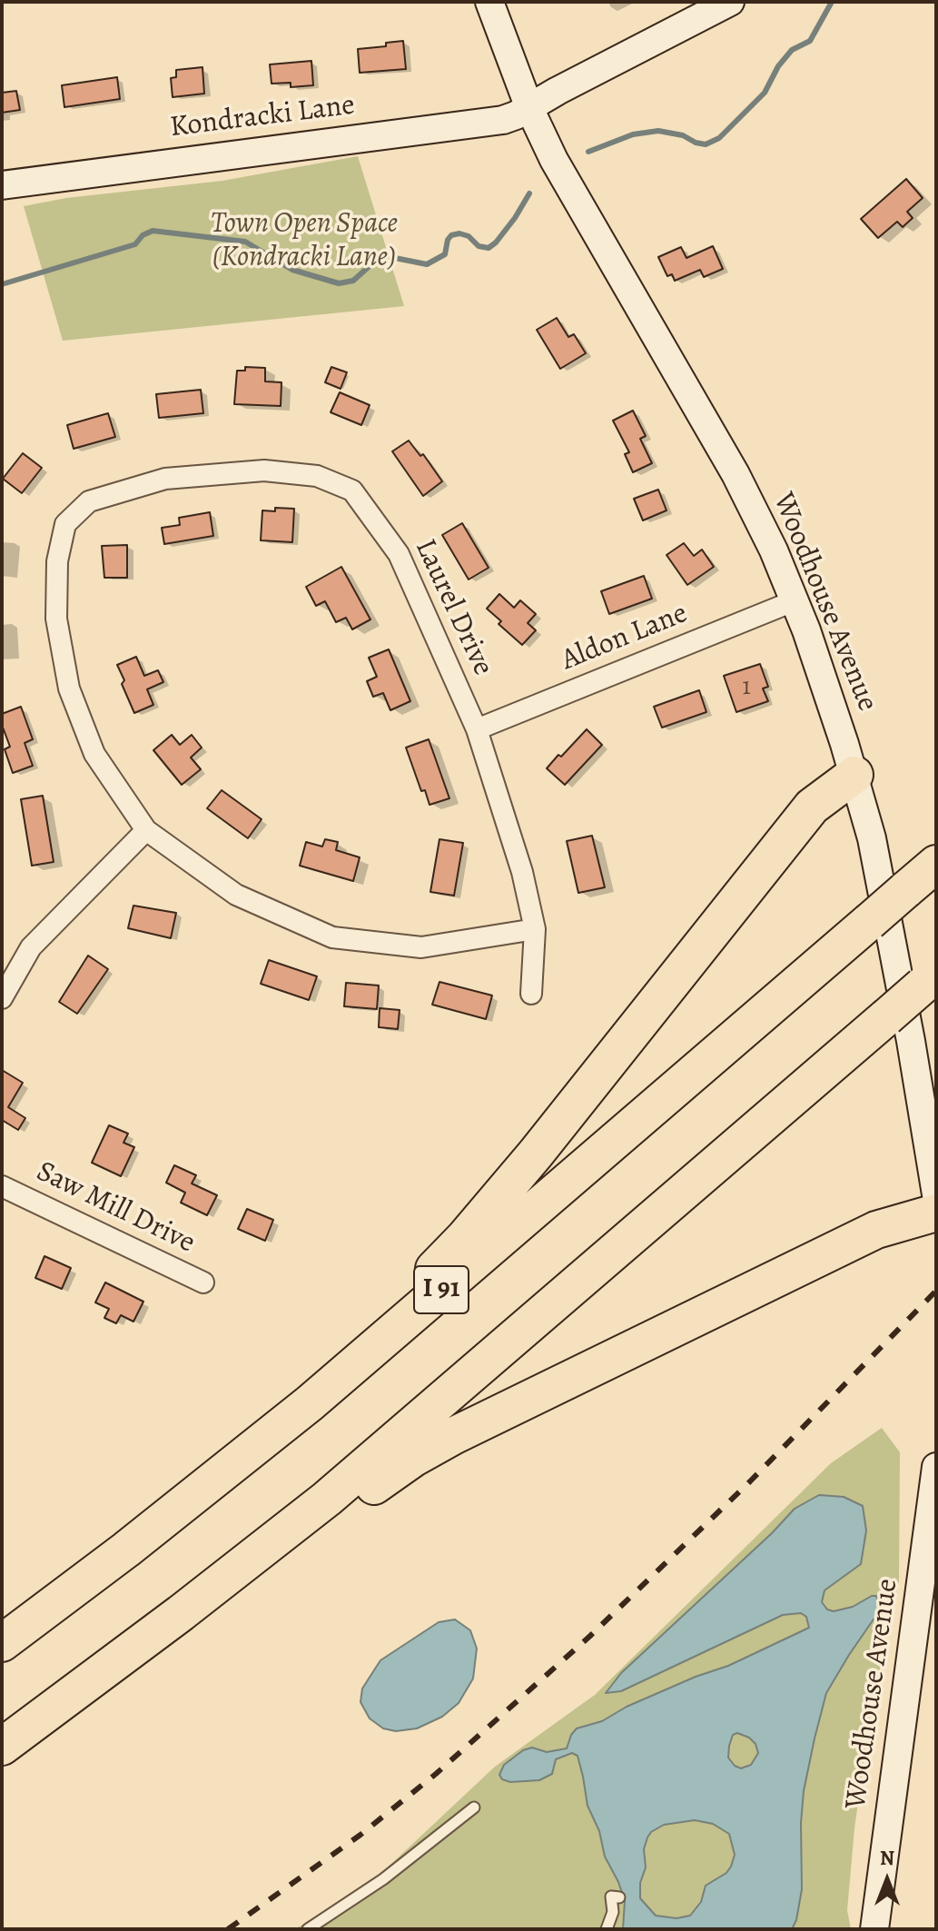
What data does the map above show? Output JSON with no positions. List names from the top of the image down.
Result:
{
  "streets": {
    "highway": ["I 91"],
    "main road": ["Kondracki Lane", "Woodhouse Avenue"],
    "street": ["Laurel Drive", "Aldon Lane", "Saw Mill Drive"]
  },
  "crossings": [
    ["Kondracki Lane", "Woodhouse Avenue"],
    ["Woodhouse Avenue", "Aldon Lane"],
    ["Laurel Drive", "Aldon Lane"]
  ],
  "parks": ["Town Open Space (Kondracki Lane)"],
  "house_numbers": ["1"],
  "north": "top"
}
